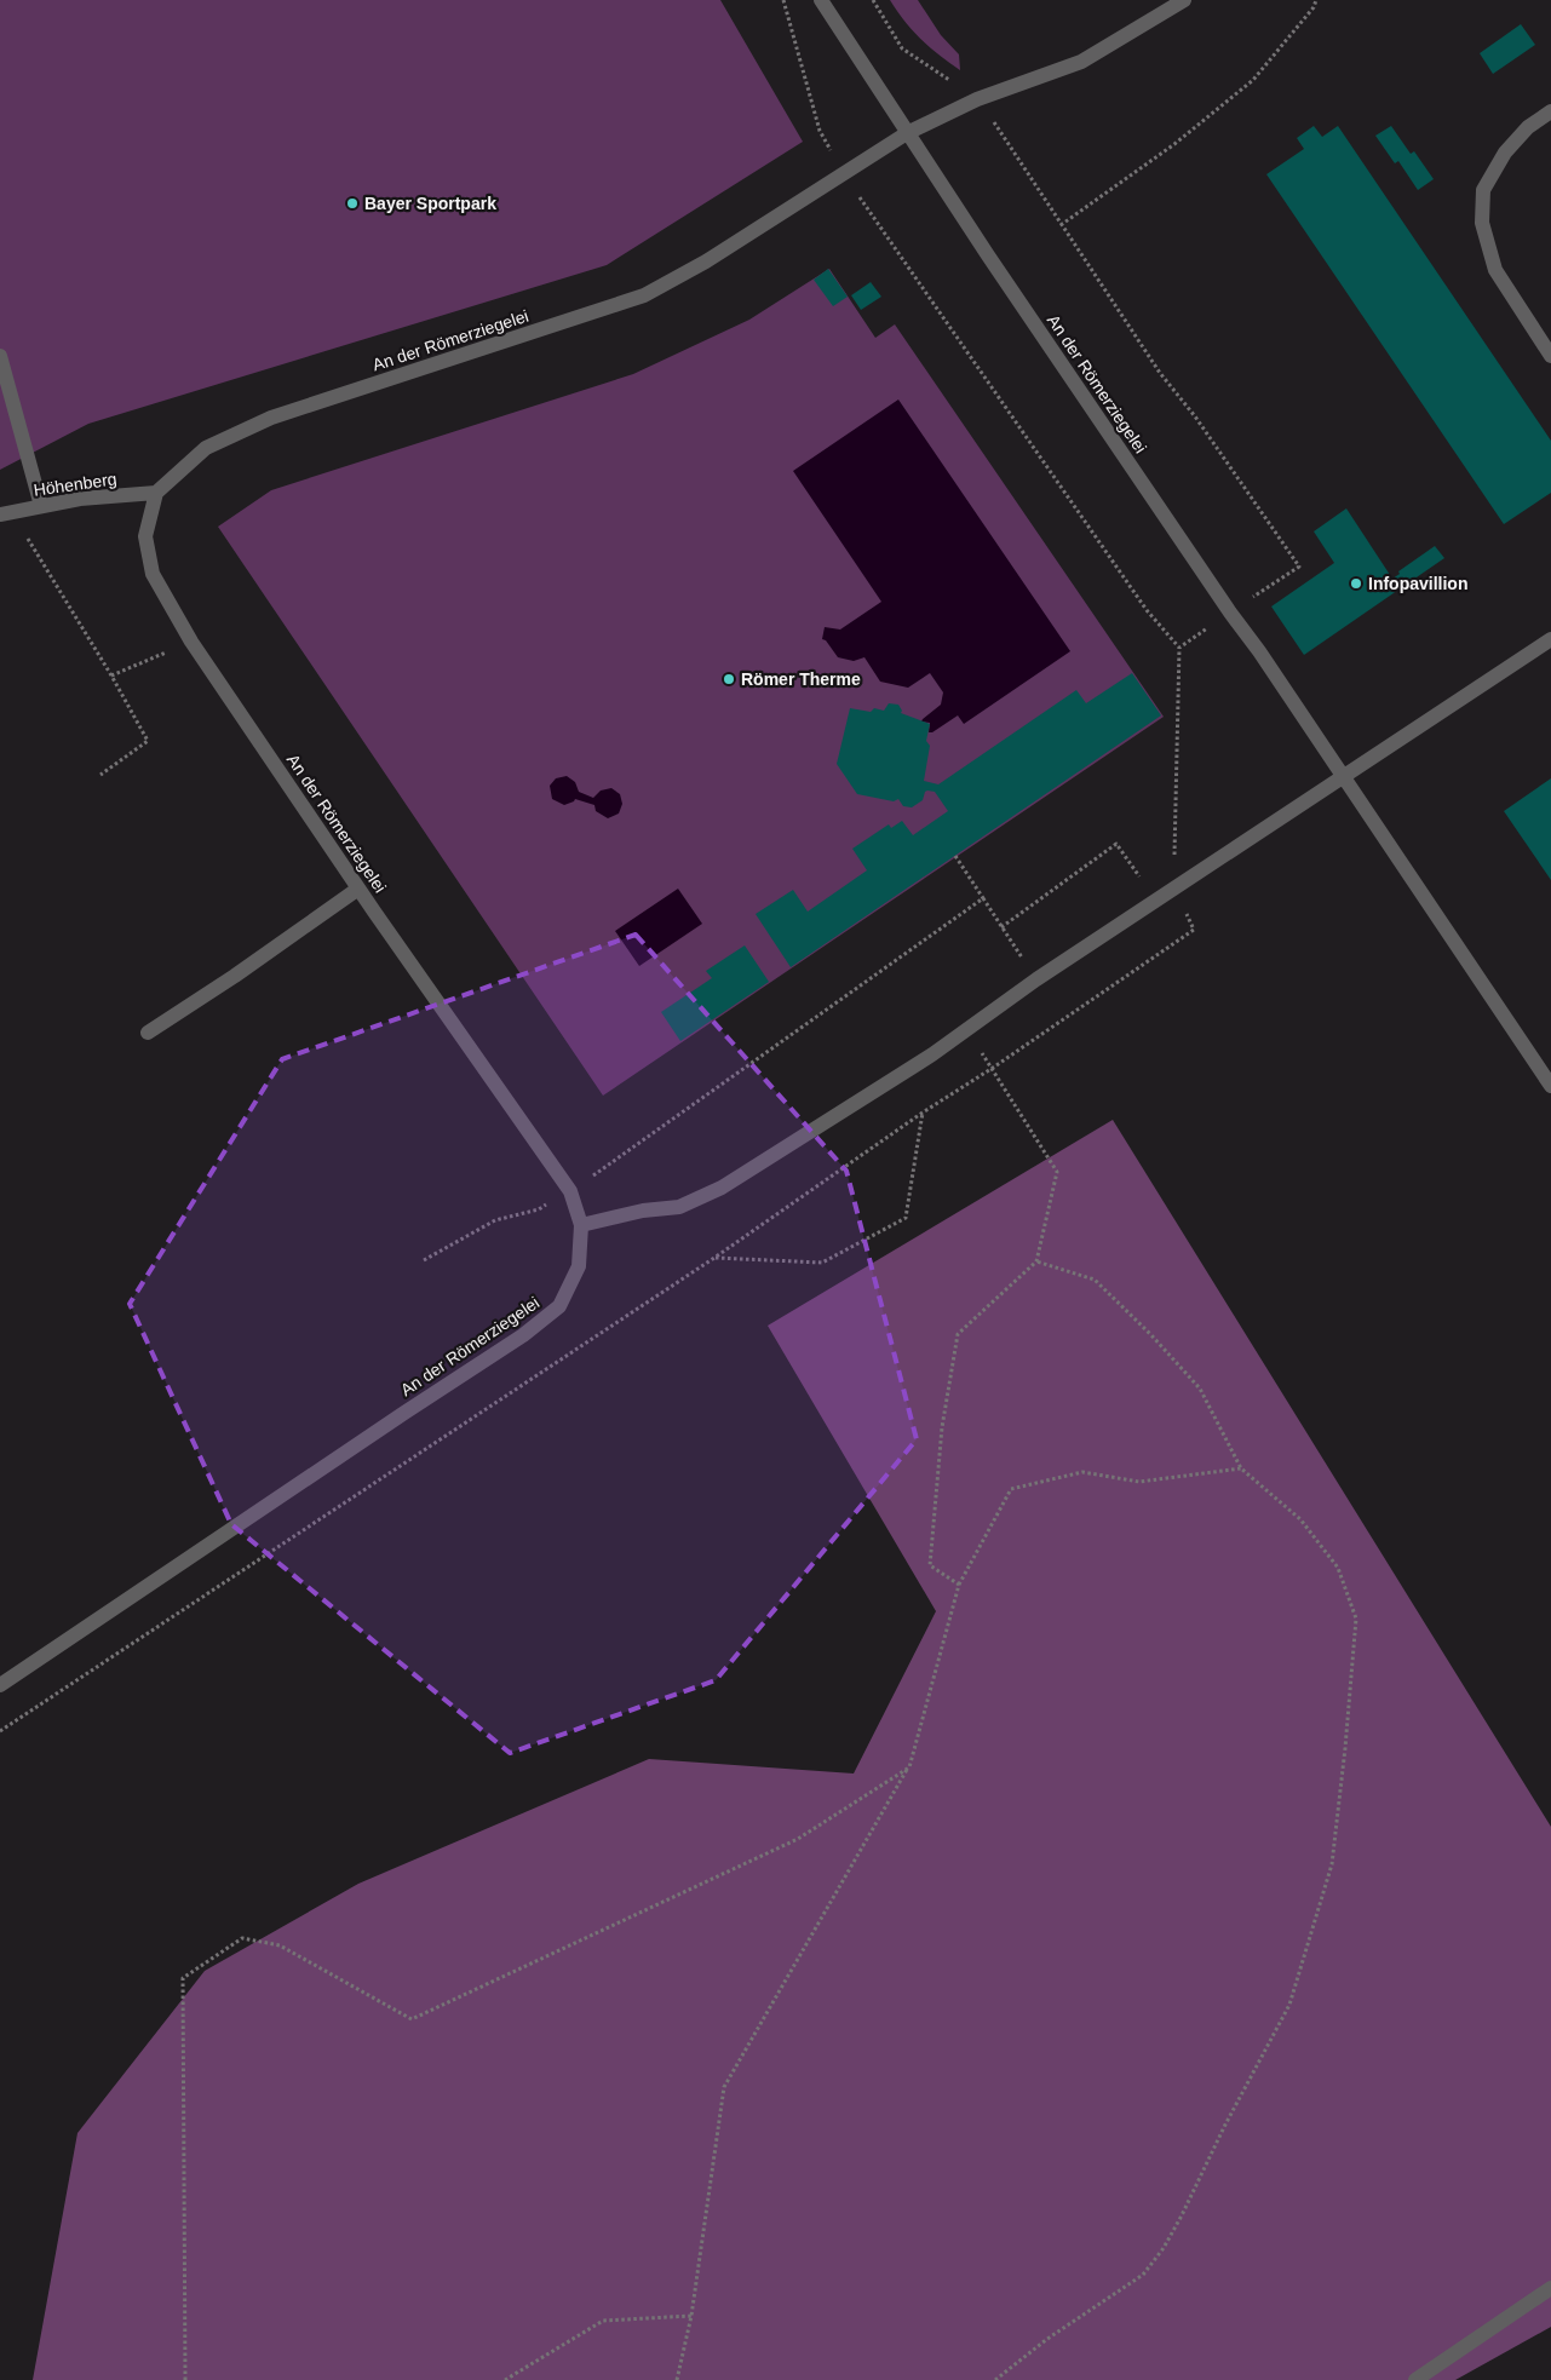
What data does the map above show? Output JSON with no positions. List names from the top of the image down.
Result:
{
  "streets": {
    "street": ["An der Römerziegelei", "Höhenberg"]
  },
  "crossings": [
    ["An der Römerziegelei", "Höhenberg"]
  ],
  "places": ["Bayer Sportpark", "Infopavillion", "Römer Therme"]
}
